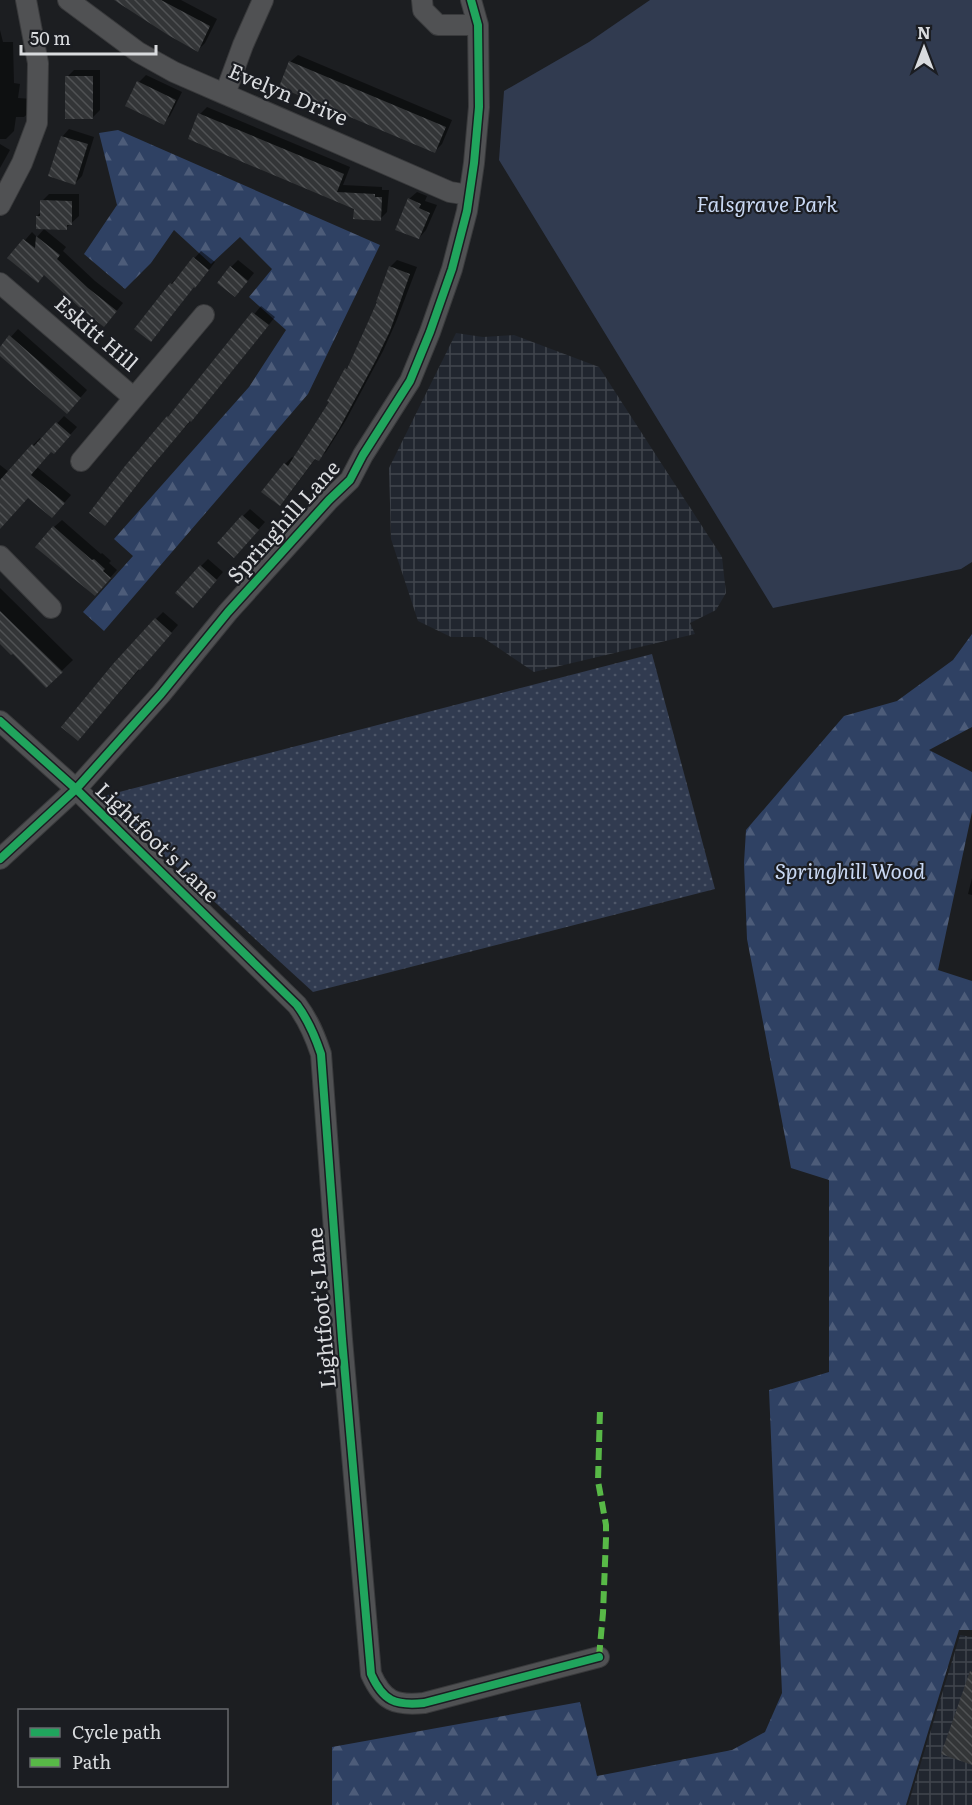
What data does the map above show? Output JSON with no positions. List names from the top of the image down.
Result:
{
  "streets": {
    "street": [
      "Evelyn Drive",
      "Eskitt Hill",
      "Springhill Lane",
      "Lightfoot's Lane"
    ]
  },
  "crossings": [
    ["Evelyn Drive", "Springhill Lane"],
    ["Springhill Lane", "Lightfoot's Lane"]
  ],
  "parks": ["Falsgrave Park", "Springhill Wood"],
  "legend": ["Cycle path", "Path"],
  "scale_bar": "50 m",
  "north": "top"
}
